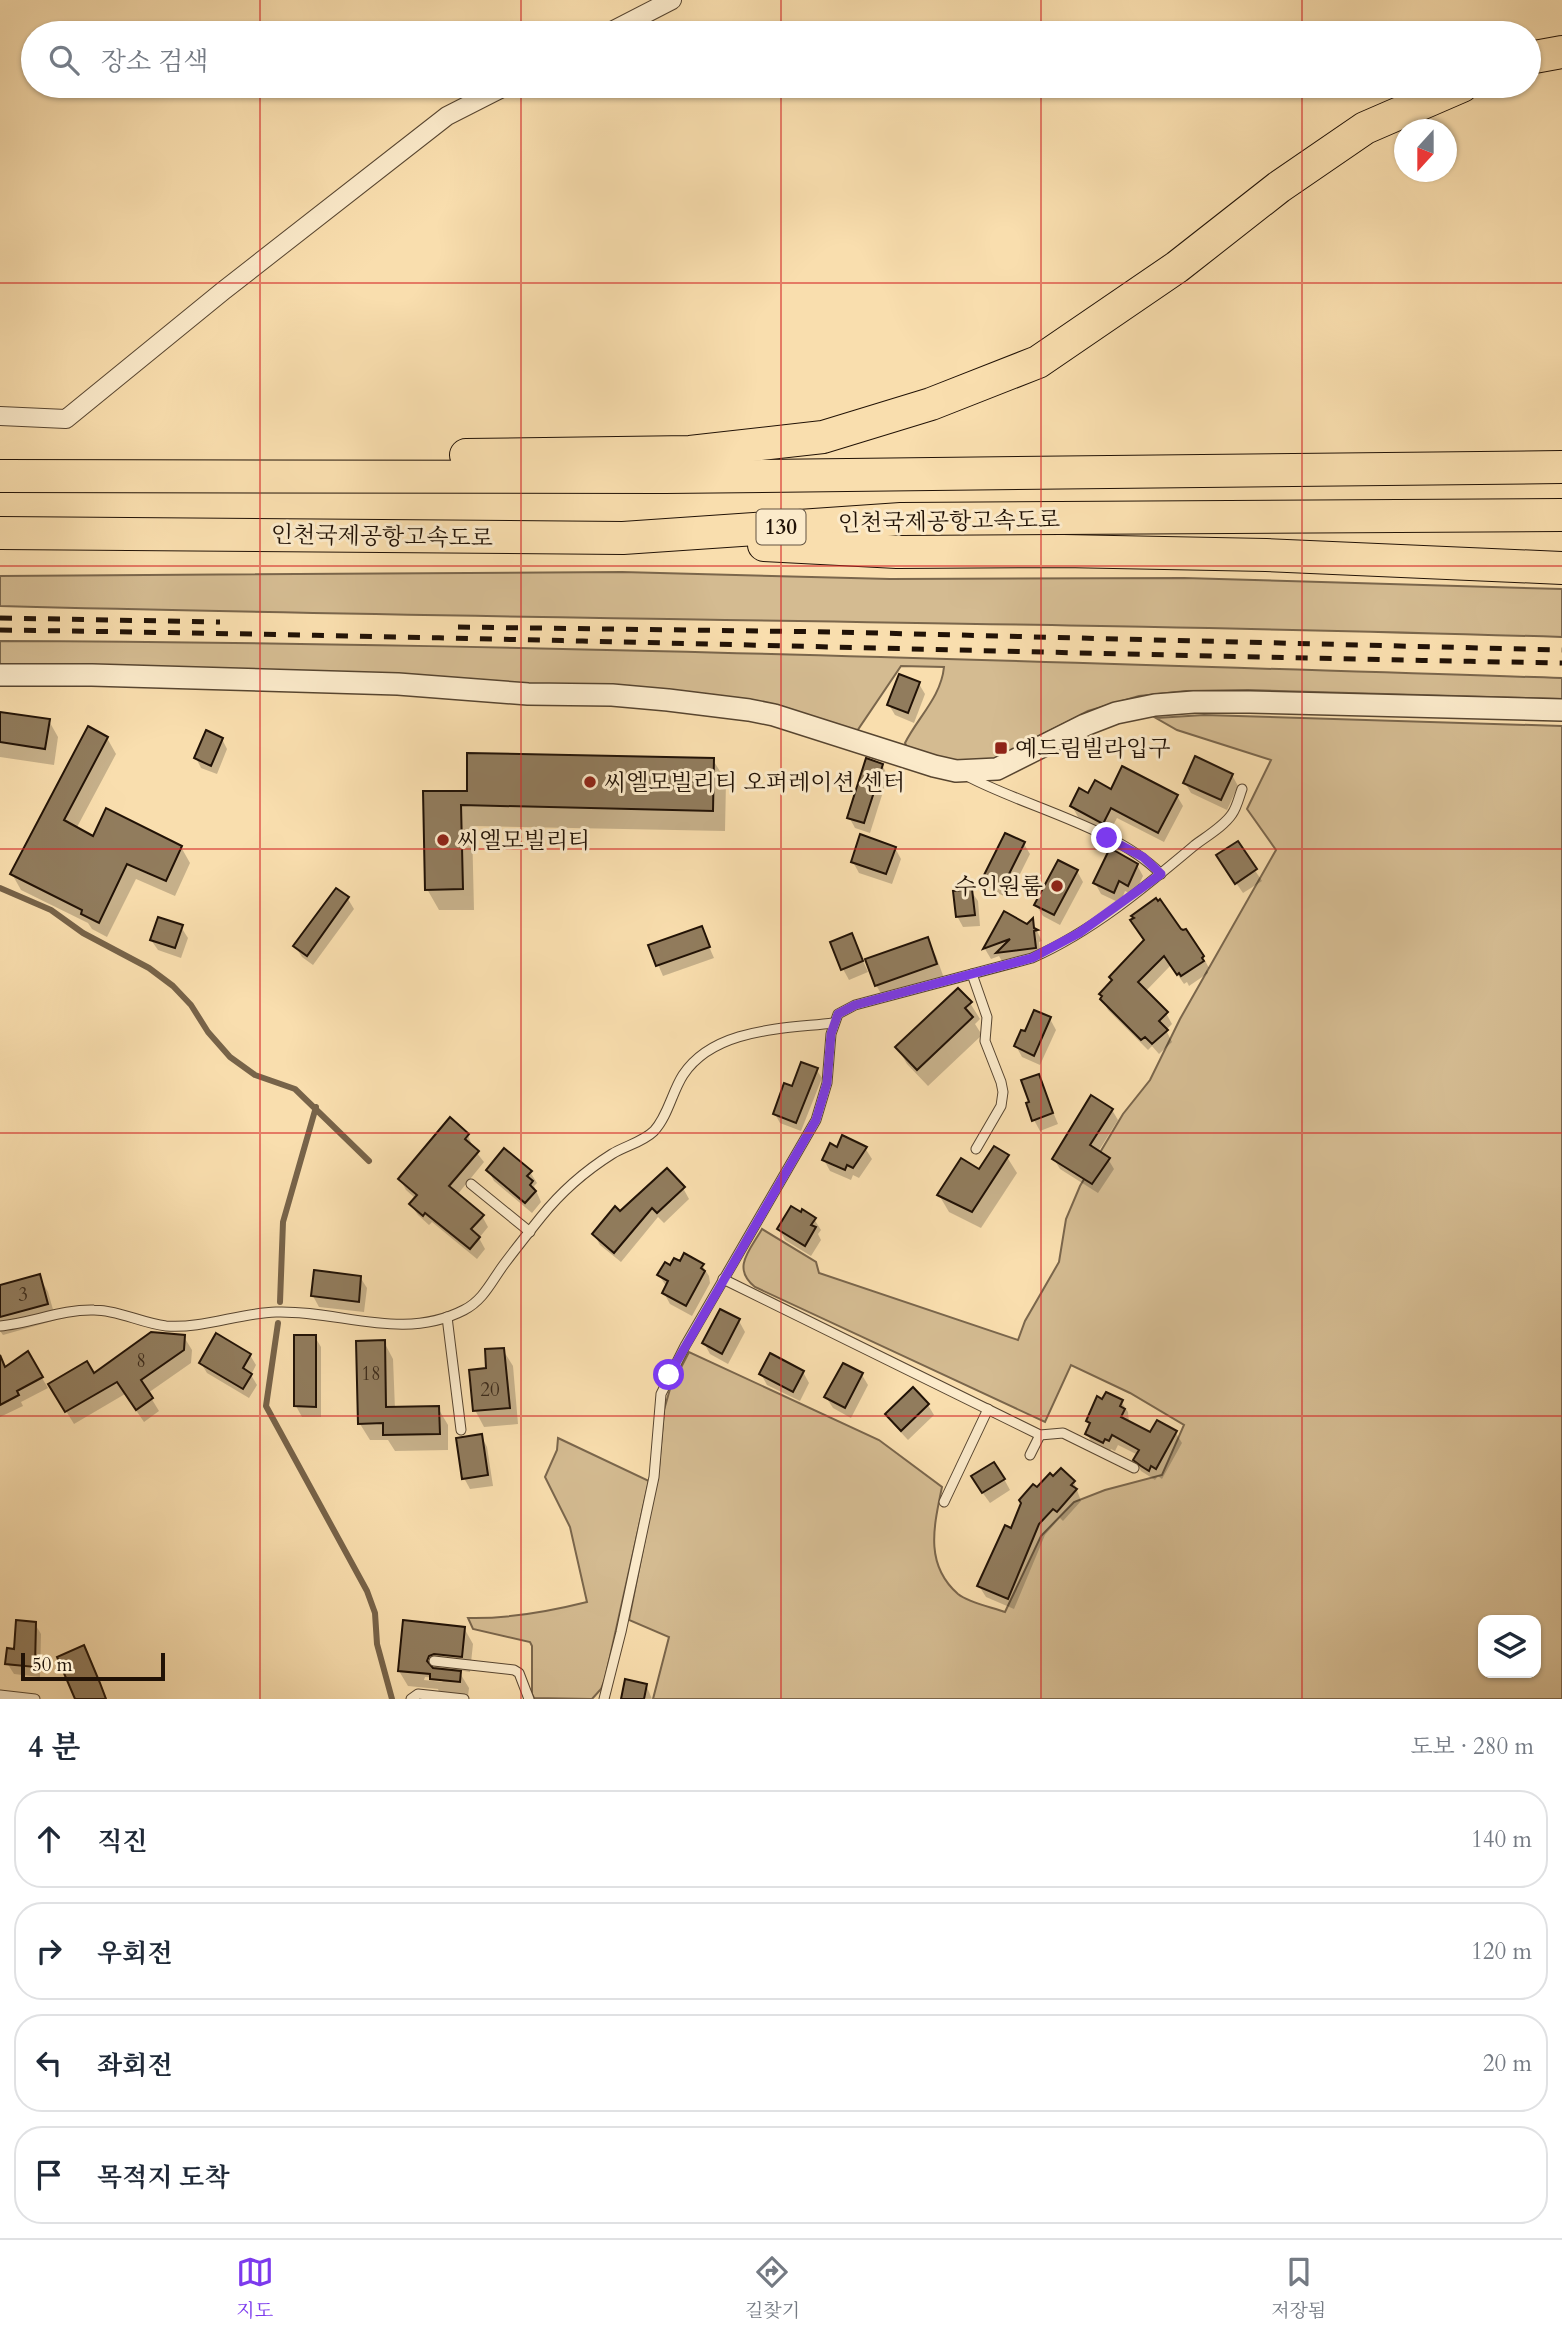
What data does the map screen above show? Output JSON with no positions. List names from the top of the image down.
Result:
{
  "streets": {
    "highway": ["인천국제공항고속도로", "130"]
  },
  "places": {
    "transit": ["예드림빌라입구"],
    "other": ["씨엘모빌리티 오퍼레이션 센터", "씨엘모빌리티", "수인원룸"]
  },
  "house_numbers": [
    "3",
    "8",
    "18",
    "20"
  ],
  "scale_bar": "50 m",
  "north": "bottom",
  "page": {
    "search": "장소 검색",
    "scale": "50 m",
    "heading": ["4 분", "도보 · 280 m"],
    "list": [
      ["직진", "140 m"],
      ["우회전", "120 m"],
      ["좌회전", "20 m"],
      "목적지 도착"
    ],
    "nav": ["지도", "길찾기", "저장됨"]
  }
}
